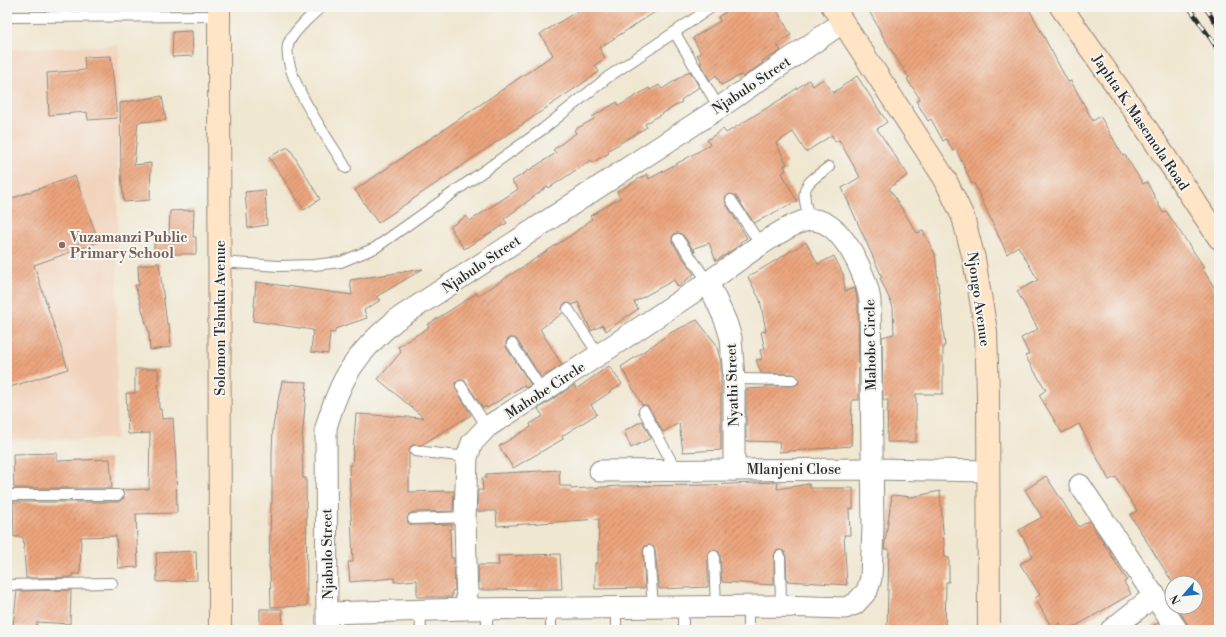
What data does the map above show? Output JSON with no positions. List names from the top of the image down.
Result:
{
  "streets": {
    "street": [
      "Njabulo Street",
      "Japhta K. Masemola Road",
      "Njongo Avenue",
      "Solomon Tshuku Avenue",
      "Mahobe Circle",
      "Nyathi Street",
      "Mlanjeni Close"
    ]
  },
  "crossings": [
    ["Njabulo Street", "Njongo Avenue"],
    ["Njabulo Street", "Mahobe Circle"],
    ["Njongo Avenue", "Mlanjeni Close"],
    ["Mahobe Circle", "Nyathi Street"],
    ["Mahobe Circle", "Mlanjeni Close"],
    ["Nyathi Street", "Mlanjeni Close"]
  ],
  "places": ["Vuzamanzi Public Primary School"],
  "north": "bottom left"
}
